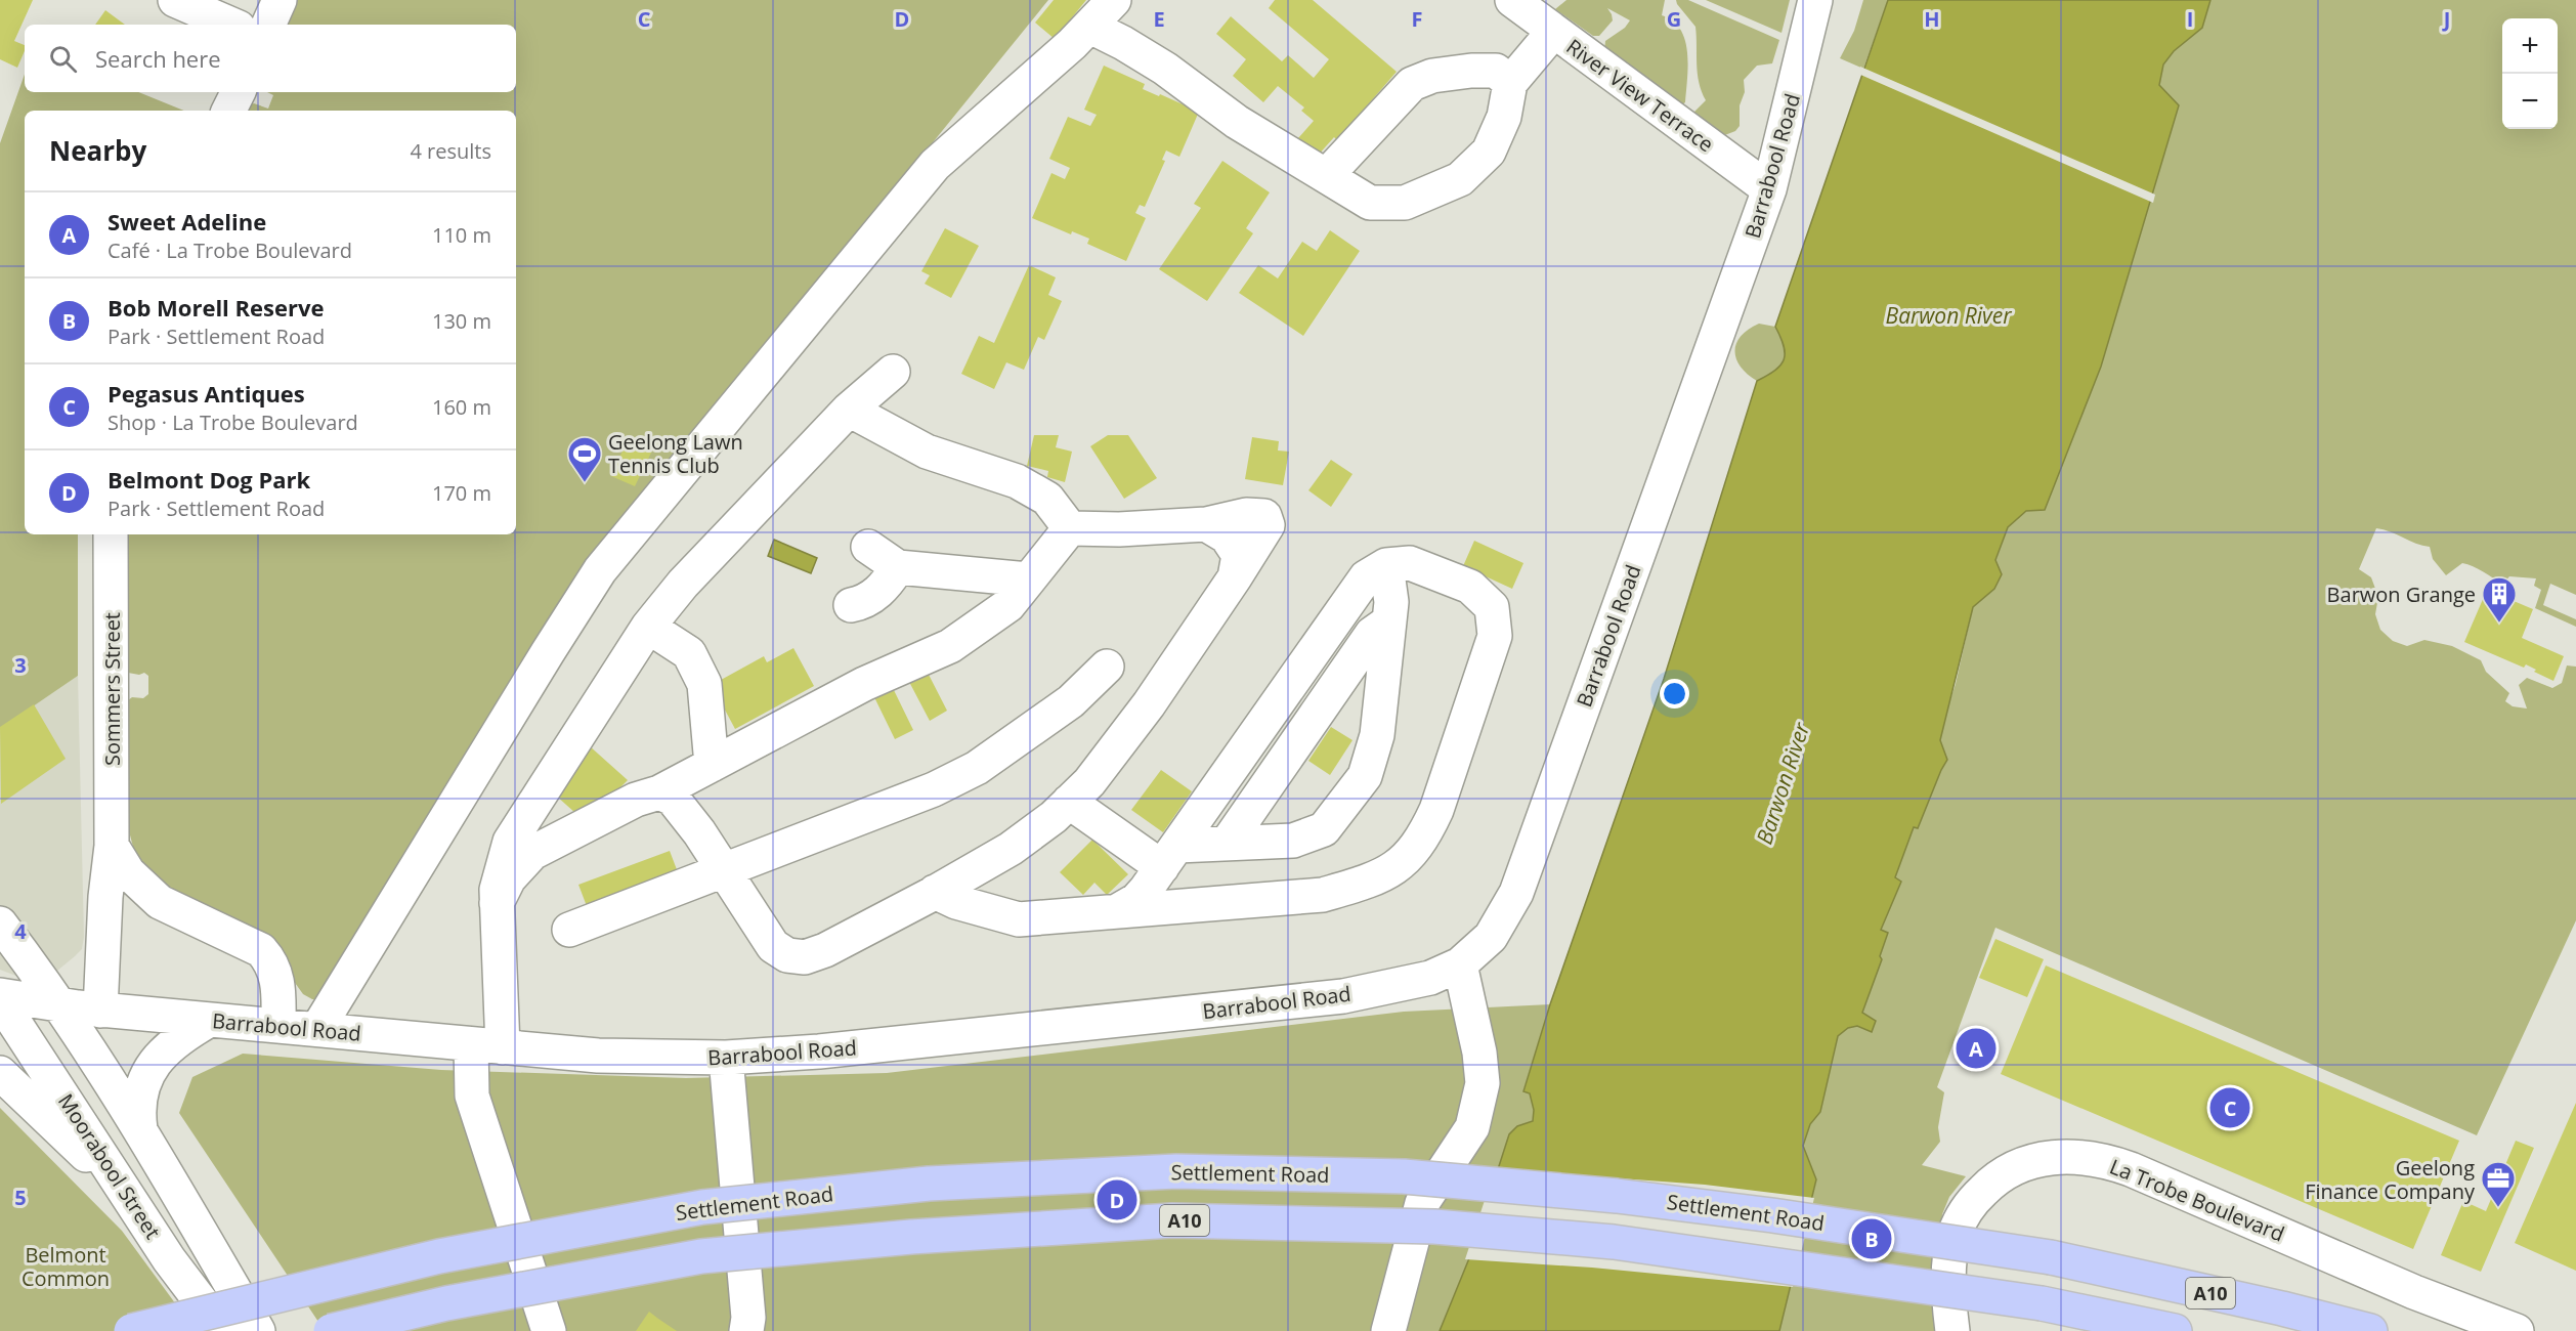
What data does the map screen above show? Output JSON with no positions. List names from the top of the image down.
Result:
{
  "streets": {
    "highway": ["Settlement Road", "A10"],
    "street": [
      "River View Terrace",
      "Barrabool Road",
      "Sommers Street",
      "Moorabool Street",
      "La Trobe Boulevard"
    ]
  },
  "crossings": [
    ["River View Terrace", "Barrabool Road"],
    ["Barrabool Road", "Sommers Street"],
    ["Barrabool Road", "Moorabool Street"]
  ],
  "water": ["Barwon River"],
  "parks": ["Belmont Common"],
  "places": {
    "sports": ["Geelong Lawn Tennis Club"],
    "building": ["Barwon Grange"],
    "office": ["Geelong Finance Company"]
  },
  "page": {
    "map_buttons": ["+", "−"],
    "search": "Search here",
    "heading": ["Nearby", "4 results"],
    "list": [
      {
        "mark": "A",
        "name": "Sweet Adeline",
        "note": "Café · La Trobe Boulevard",
        "value": "110 m"
      },
      {
        "mark": "B",
        "name": "Bob Morell Reserve",
        "note": "Park · Settlement Road",
        "value": "130 m"
      },
      {
        "mark": "C",
        "name": "Pegasus Antiques",
        "note": "Shop · La Trobe Boulevard",
        "value": "160 m"
      },
      {
        "mark": "D",
        "name": "Belmont Dog Park",
        "note": "Park · Settlement Road",
        "value": "170 m"
      }
    ],
    "pins": [
      "A",
      "C",
      "D",
      "B"
    ]
  },
  "grid": {
    "columns": [
      "C",
      "D",
      "E",
      "F",
      "G",
      "H",
      "I",
      "J"
    ],
    "rows": ["3", "4", "5"]
  }
}
